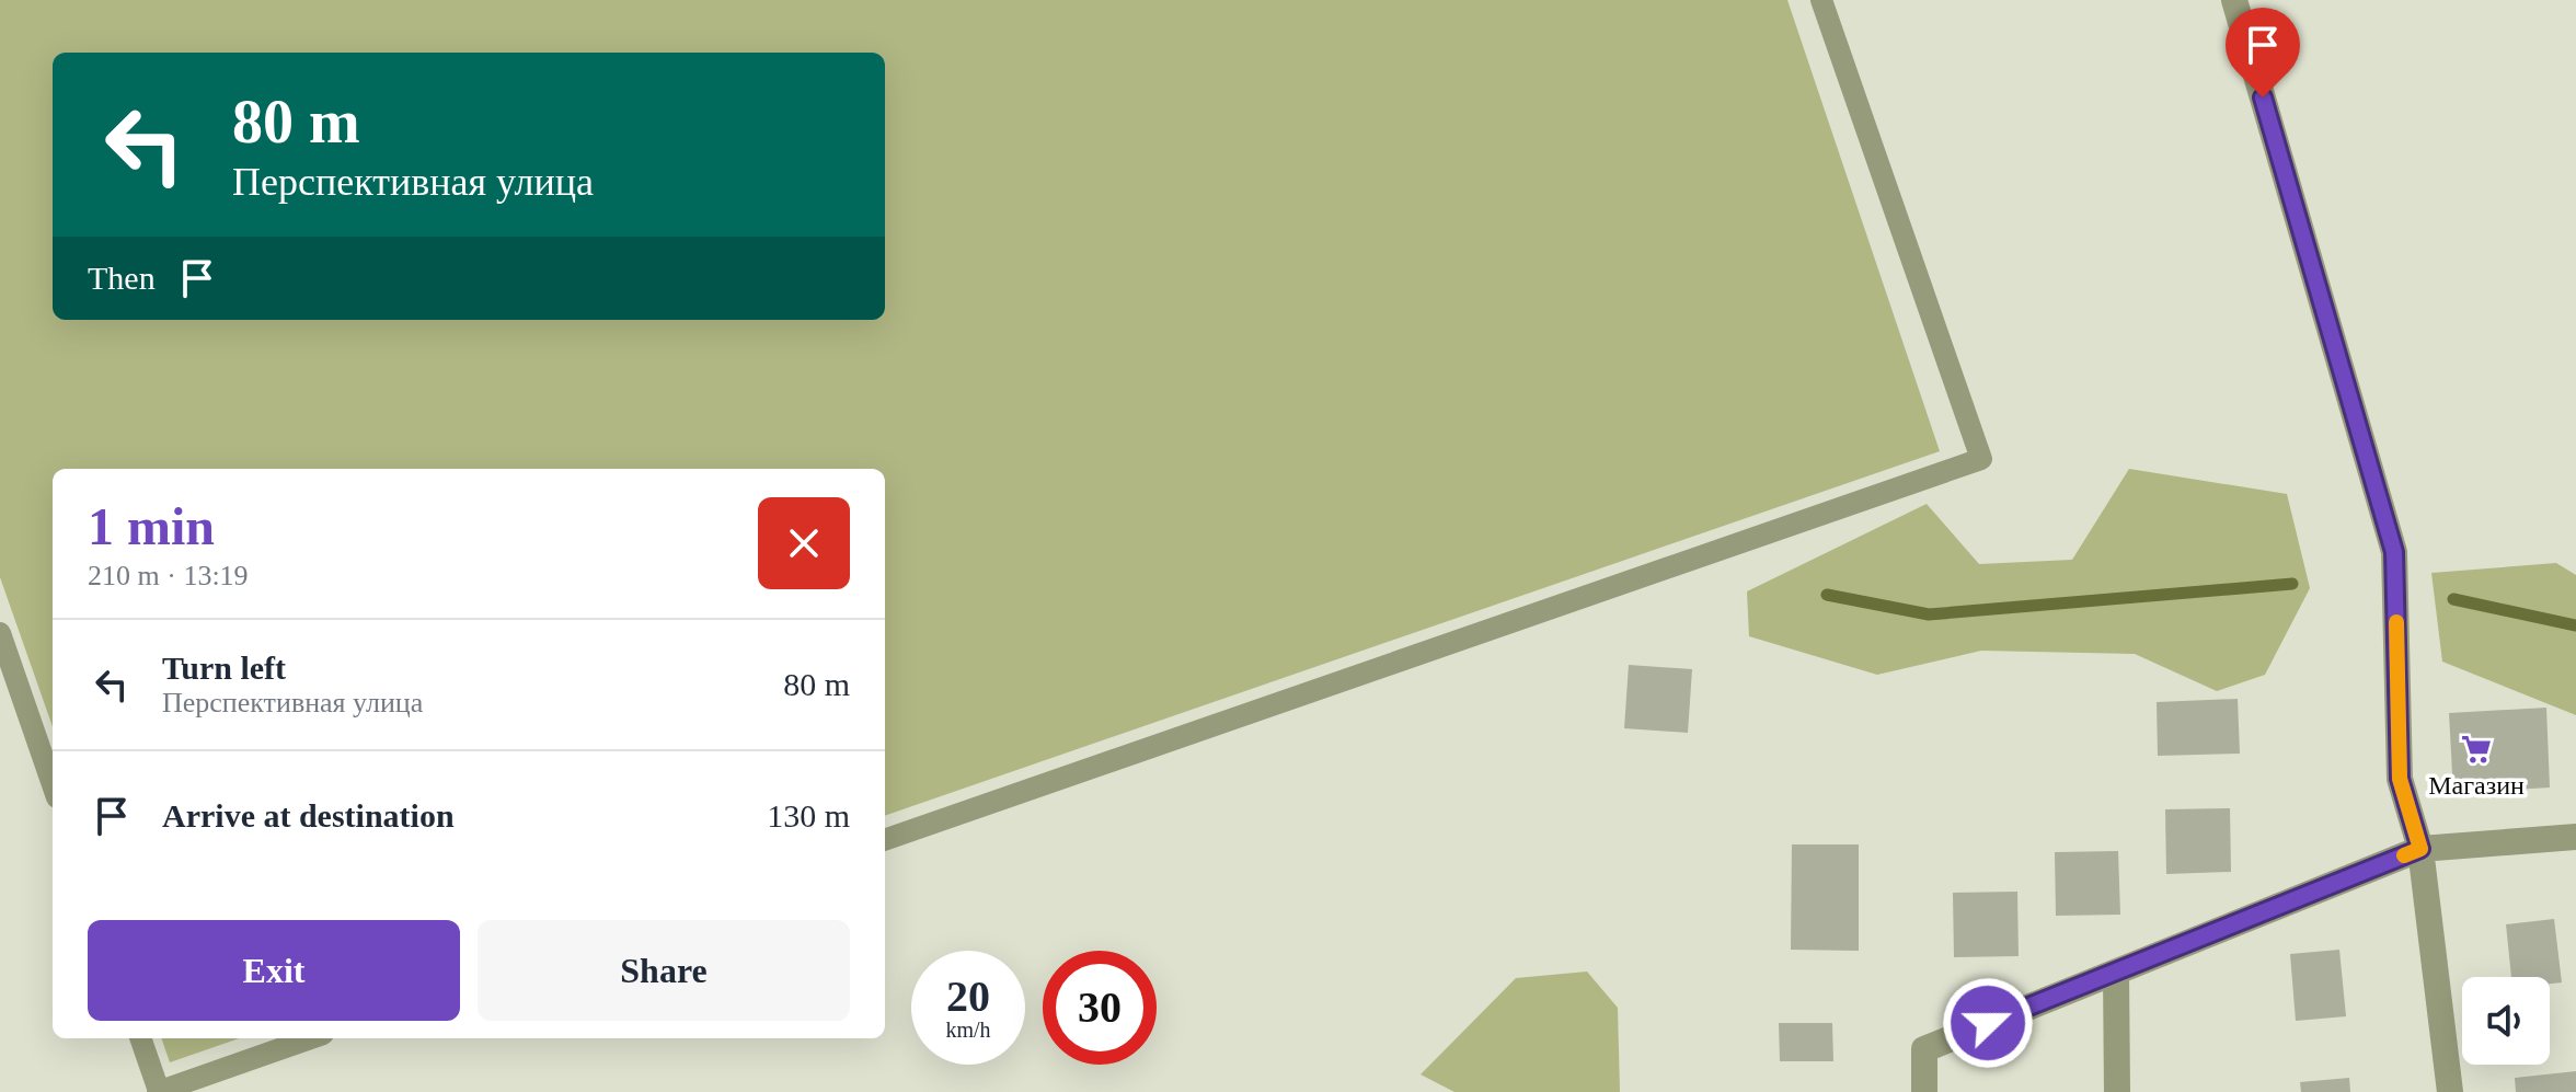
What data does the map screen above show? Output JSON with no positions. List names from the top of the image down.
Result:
{
  "places": {
    "supermarket": ["Магазин"]
  },
  "page": {
    "turn": ["80 m", "Перспективная улица"],
    "then": "Then",
    "heading": ["1 min", "210 m · 13:19"],
    "list": [
      {
        "name": "Turn left",
        "note": "Перспективная улица",
        "value": "80 m"
      },
      {
        "name": "Arrive at destination",
        "value": "130 m"
      }
    ],
    "buttons": ["Exit", "Share"],
    "speed": "20 km/h",
    "limit": "30"
  }
}
